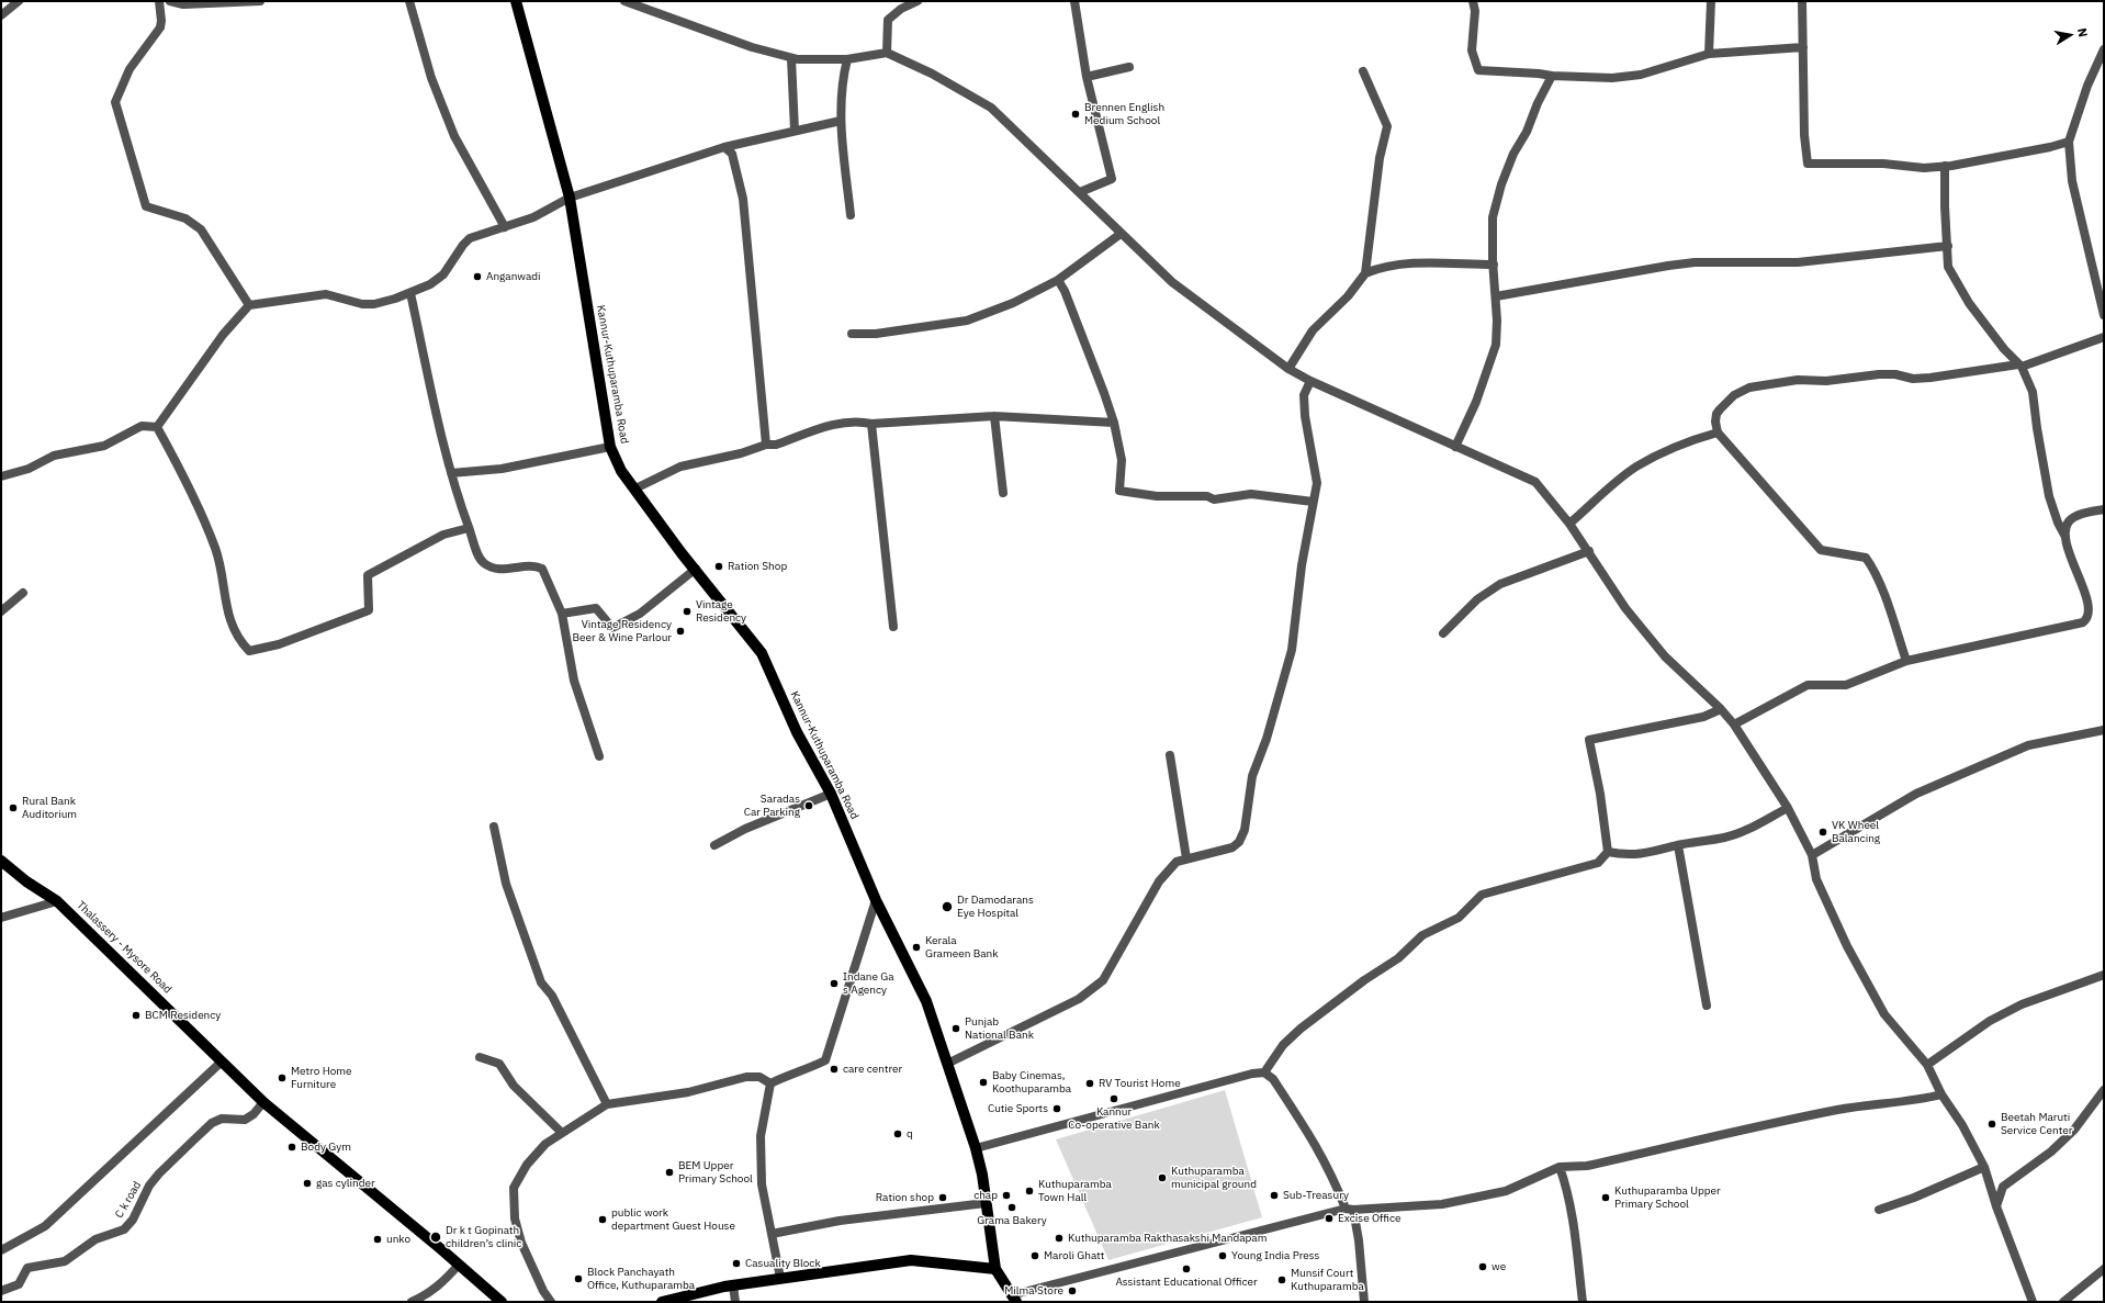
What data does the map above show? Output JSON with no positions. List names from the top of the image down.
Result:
{
  "streets": {
    "main road": ["Kannur-Kuthuparamba Road", "Thalassery - Mysore Road"],
    "street": ["C k road"]
  },
  "crossings": [
    ["Thalassery - Mysore Road", "C k road"]
  ],
  "places": [
    "Brennen English Medium School",
    "Anganwadi",
    "Ration Shop",
    "Vintage Residency",
    "Vintage Residency Beer & Wine Parlour",
    "Saradas Car Parking",
    "Rural Bank Auditorium",
    "VK Wheel Balancing",
    "Dr Damodarans Eye Hospital",
    "Kerala Grameen Bank",
    "Indane Ga s Agency",
    "BCM Residency",
    "Punjab National Bank",
    "care centrer",
    "Metro Home Furniture",
    "Baby Cinemas, Koothuparamba",
    "RV Tourist Home",
    "Kannur Co-operative Bank",
    "Cutie Sports",
    "Beetah Maruti Service Center",
    "q",
    "Body Gym",
    "BEM Upper Primary School",
    "Kuthuparamba municipal ground",
    "gas cylinder",
    "Kuthuparamba Town Hall",
    "chap",
    "Sub-Treasury",
    "Ration shop",
    "Kuthuparamba Upper Primary School",
    "Grama Bakery",
    "Excise Office",
    "public work department Guest House",
    "Dr k t Gopinath children’s clinic",
    "Kuthuparamba Rakthasakshi Mandapam",
    "unko",
    "Maroli Ghatt",
    "Young India Press",
    "Casuality Block",
    "we",
    "Assistant Educational Officer",
    "Block Panchayath Office, Kuthuparamba",
    "Munsif Court Kuthuparamba",
    "Milma Store"
  ],
  "north": "right"
}
